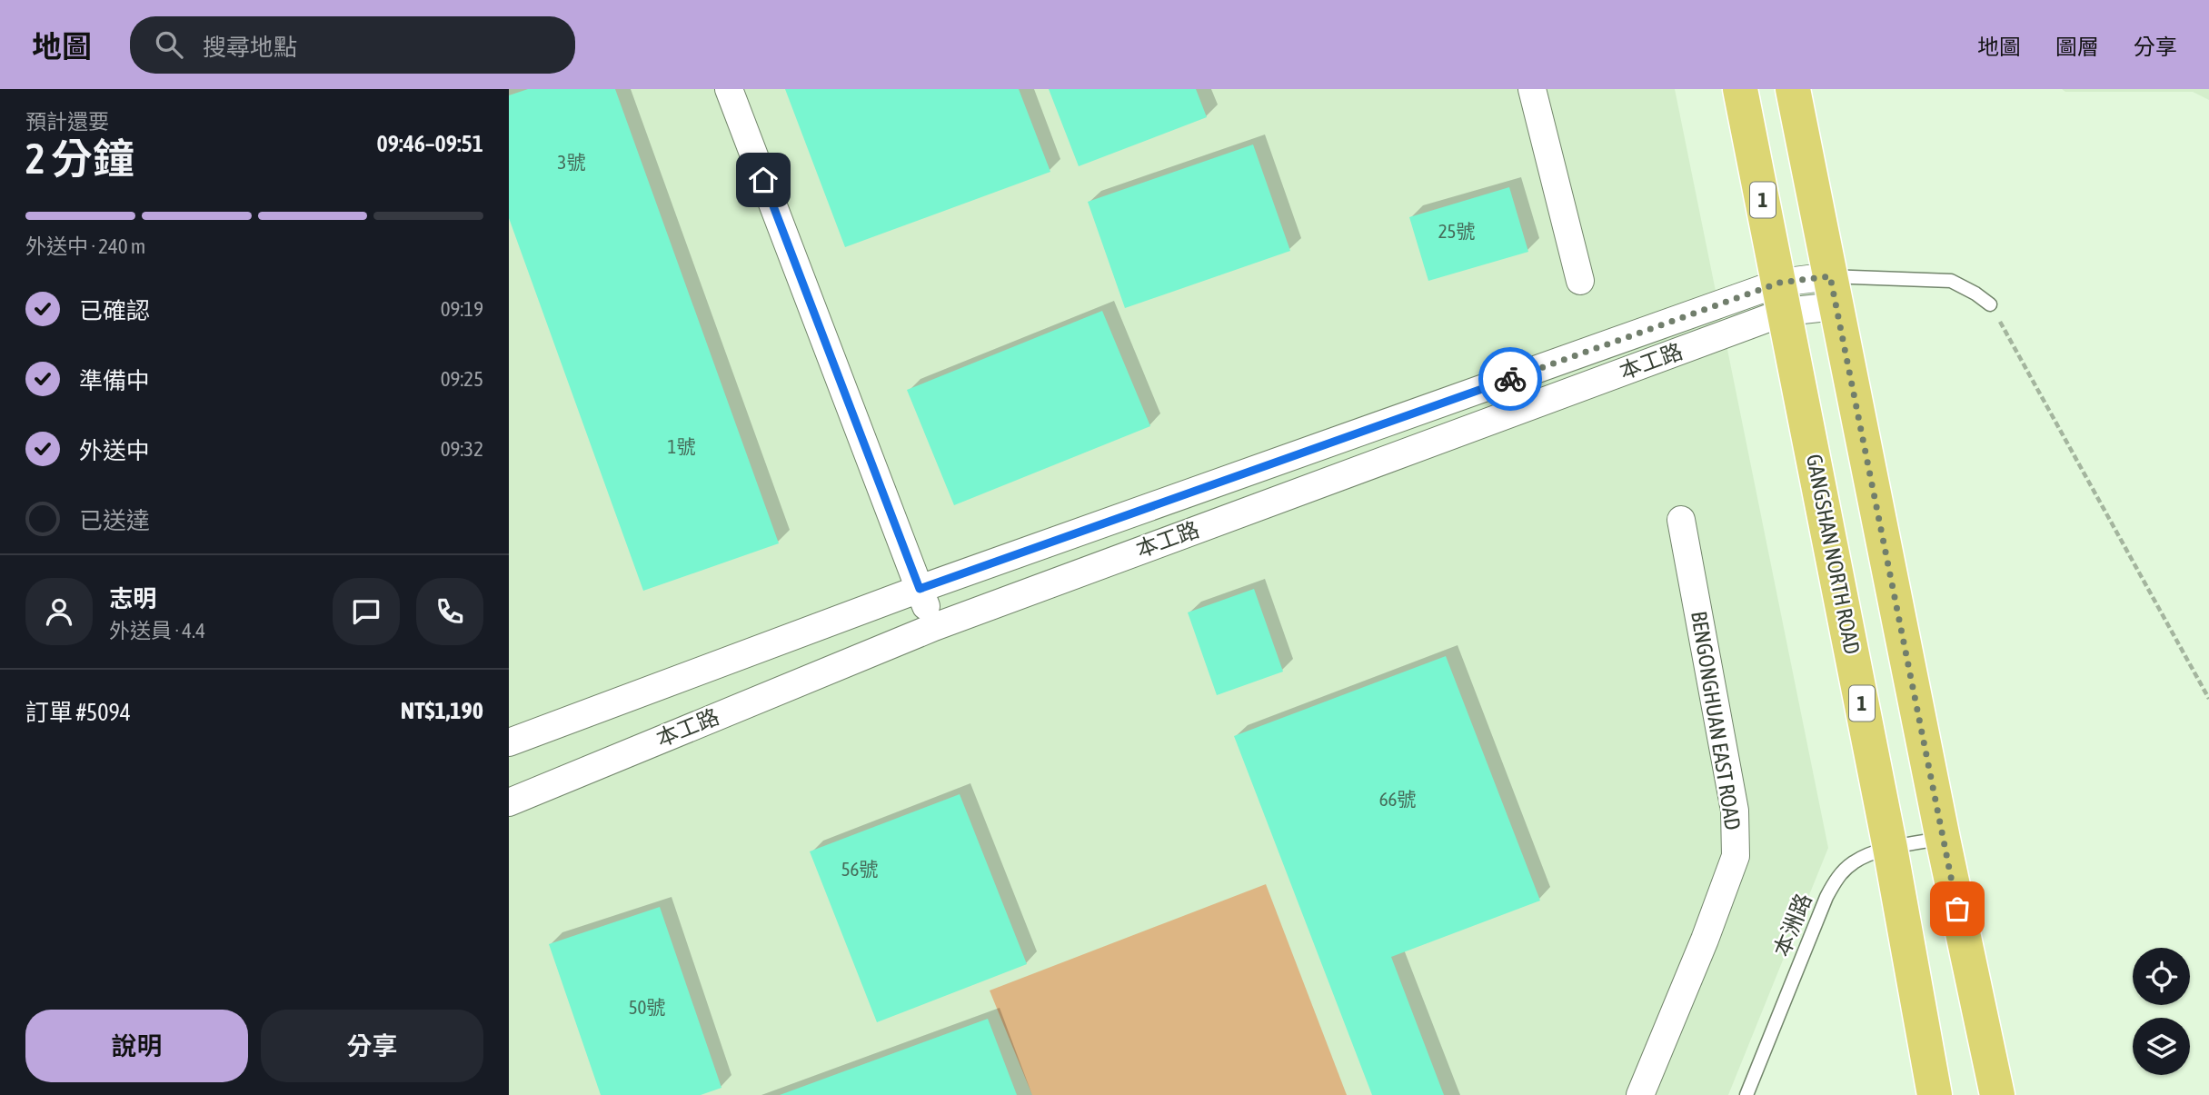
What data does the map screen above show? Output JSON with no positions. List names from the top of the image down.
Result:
{
  "streets": {
    "main road": ["1", "GANGSHAN NORTH ROAD"],
    "street": ["本工路", "BENGONGHUAN EAST ROAD"],
    "lane": ["本洲路"]
  },
  "crossings": [
    ["本工路", "GANGSHAN NORTH ROAD"],
    ["GANGSHAN NORTH ROAD", "本洲路"]
  ],
  "house_numbers": [
    "3號",
    "25號",
    "1號",
    "66號",
    "56號",
    "50號"
  ],
  "page": {
    "header": "地圖",
    "search": "搜尋地點",
    "nav": ["地圖", "圖層", "分享"],
    "heading": ["2 分鐘", "預計還要", "09:46–09:51"],
    "panel": [
      "志明",
      "外送員 · 4.4",
      "訂單 #5094",
      "NT$1,190"
    ],
    "bar": "外送中 · 240 m",
    "list": [
      ["已確認", "09:19"],
      ["準備中", "09:25"],
      ["外送中", "09:32"],
      "已送達"
    ],
    "buttons": ["說明", "分享"]
  }
}
